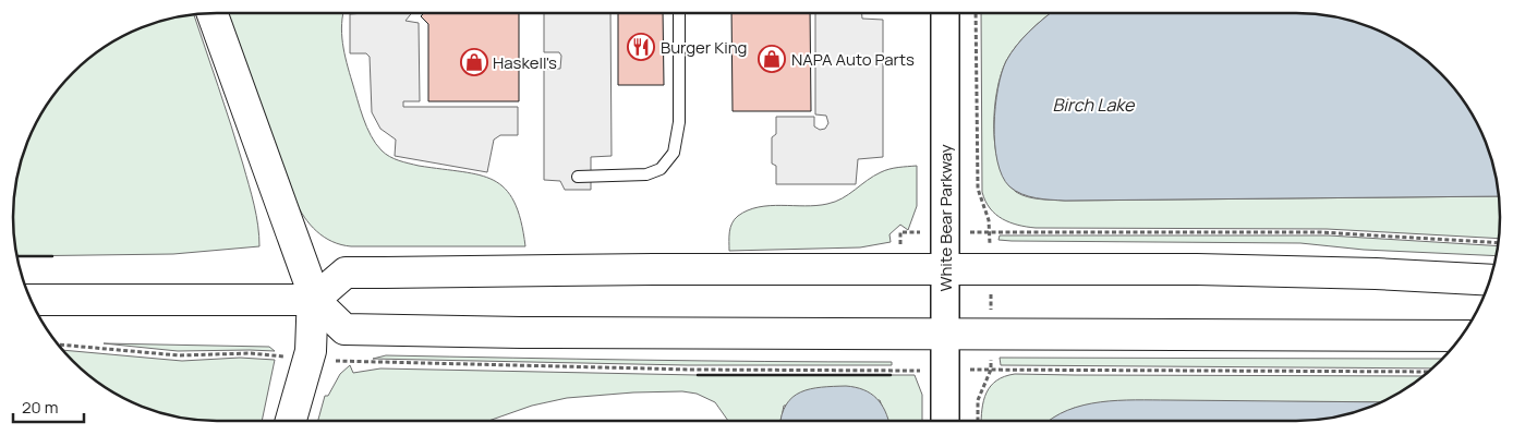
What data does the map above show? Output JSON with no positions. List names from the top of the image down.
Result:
{
  "streets": {
    "street": ["White Bear Parkway"]
  },
  "water": ["Birch Lake"],
  "places": {
    "restaurant": ["Burger King"],
    "shop": ["NAPA Auto Parts", "Haskell's"]
  },
  "scale_bar": "20 m"
}
